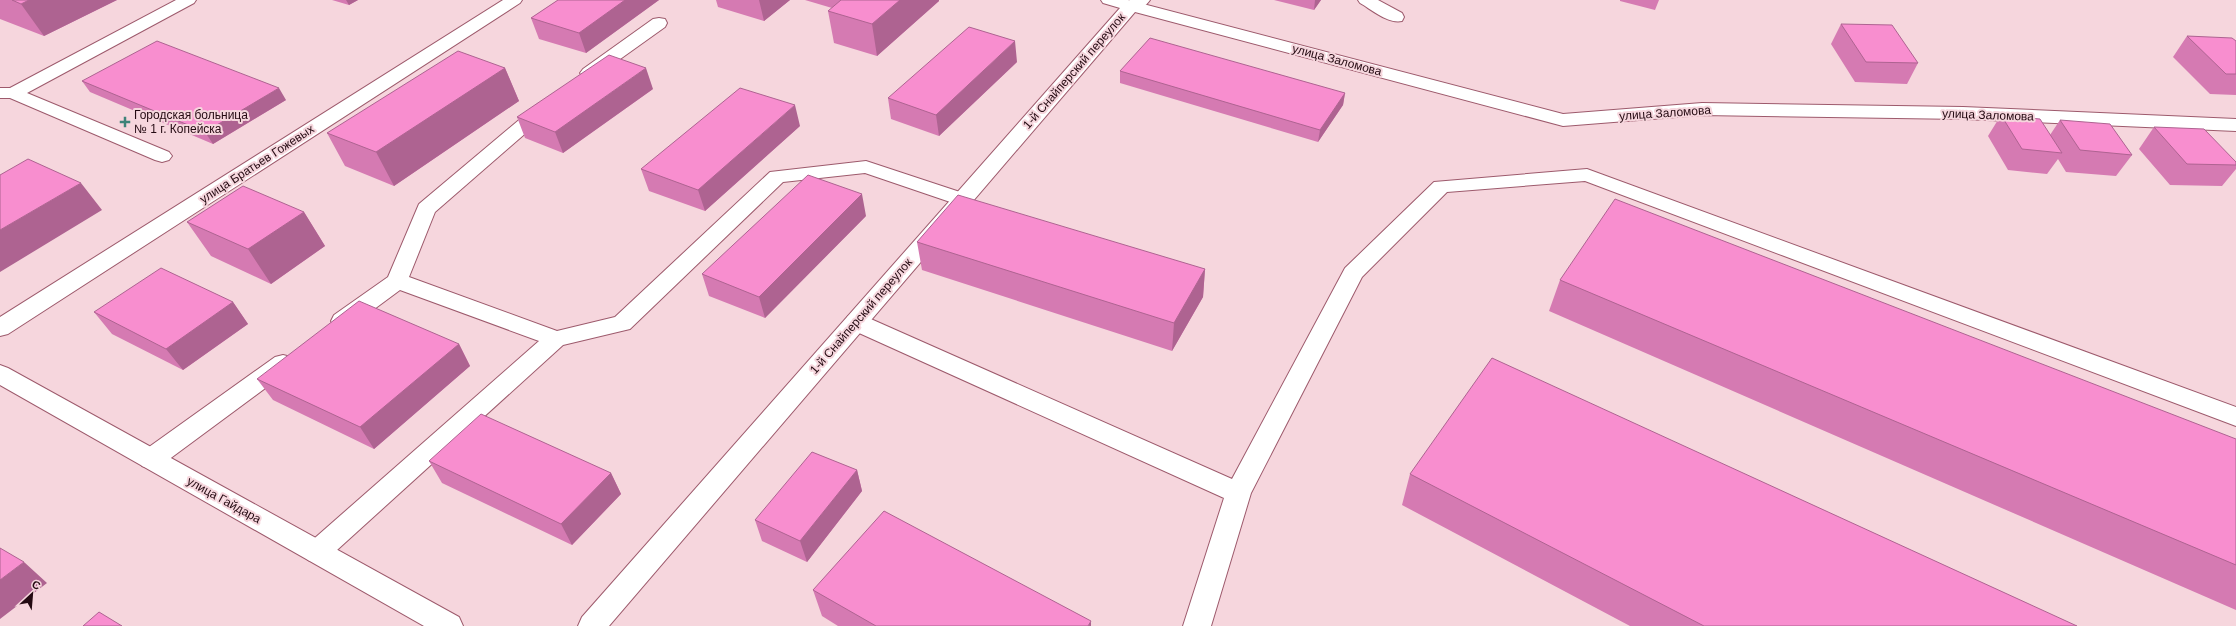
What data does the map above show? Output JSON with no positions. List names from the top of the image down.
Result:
{
  "streets": {
    "street": [
      "улица Заломова",
      "1-й Снайперский переулок",
      "улица Братьев Гожевых",
      "улица Гайдара"
    ]
  },
  "crossings": [
    ["улица Заломова", "1-й Снайперский переулок"]
  ],
  "places": {
    "health": ["Городская больница № 1 г. Копейска"]
  },
  "north": "top right"
}
